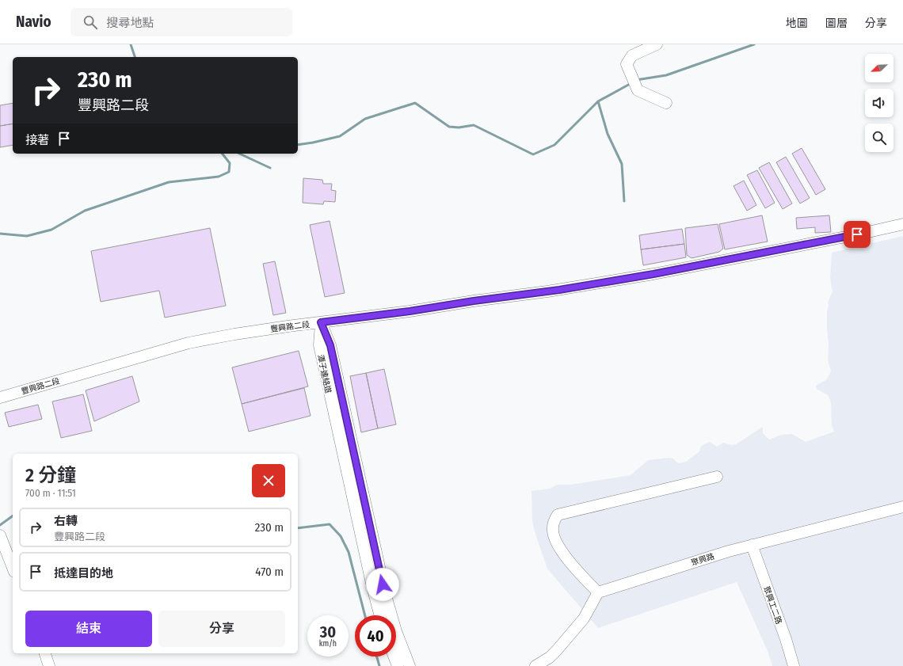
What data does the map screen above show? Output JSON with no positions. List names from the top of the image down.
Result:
{
  "streets": {
    "street": [
      "豐興路二段",
      "潭子連絡道",
      "聚興路",
      "聚興工二路"
    ]
  },
  "crossings": [
    ["豐興路二段", "潭子連絡道"],
    ["聚興路", "聚興工二路"]
  ],
  "north": "bottom left",
  "page": {
    "header": "Navio",
    "search": "搜尋地點",
    "nav": ["地圖", "圖層", "分享"],
    "turn": ["230 m", "豐興路二段"],
    "then": "接著",
    "heading": ["2 分鐘", "700 m · 11:51"],
    "list": [
      {
        "name": "右轉",
        "note": "豐興路二段",
        "value": "230 m"
      },
      {
        "name": "抵達目的地",
        "value": "470 m"
      }
    ],
    "buttons": ["結束", "分享"],
    "speed": "30 km/h",
    "limit": "40"
  }
}
